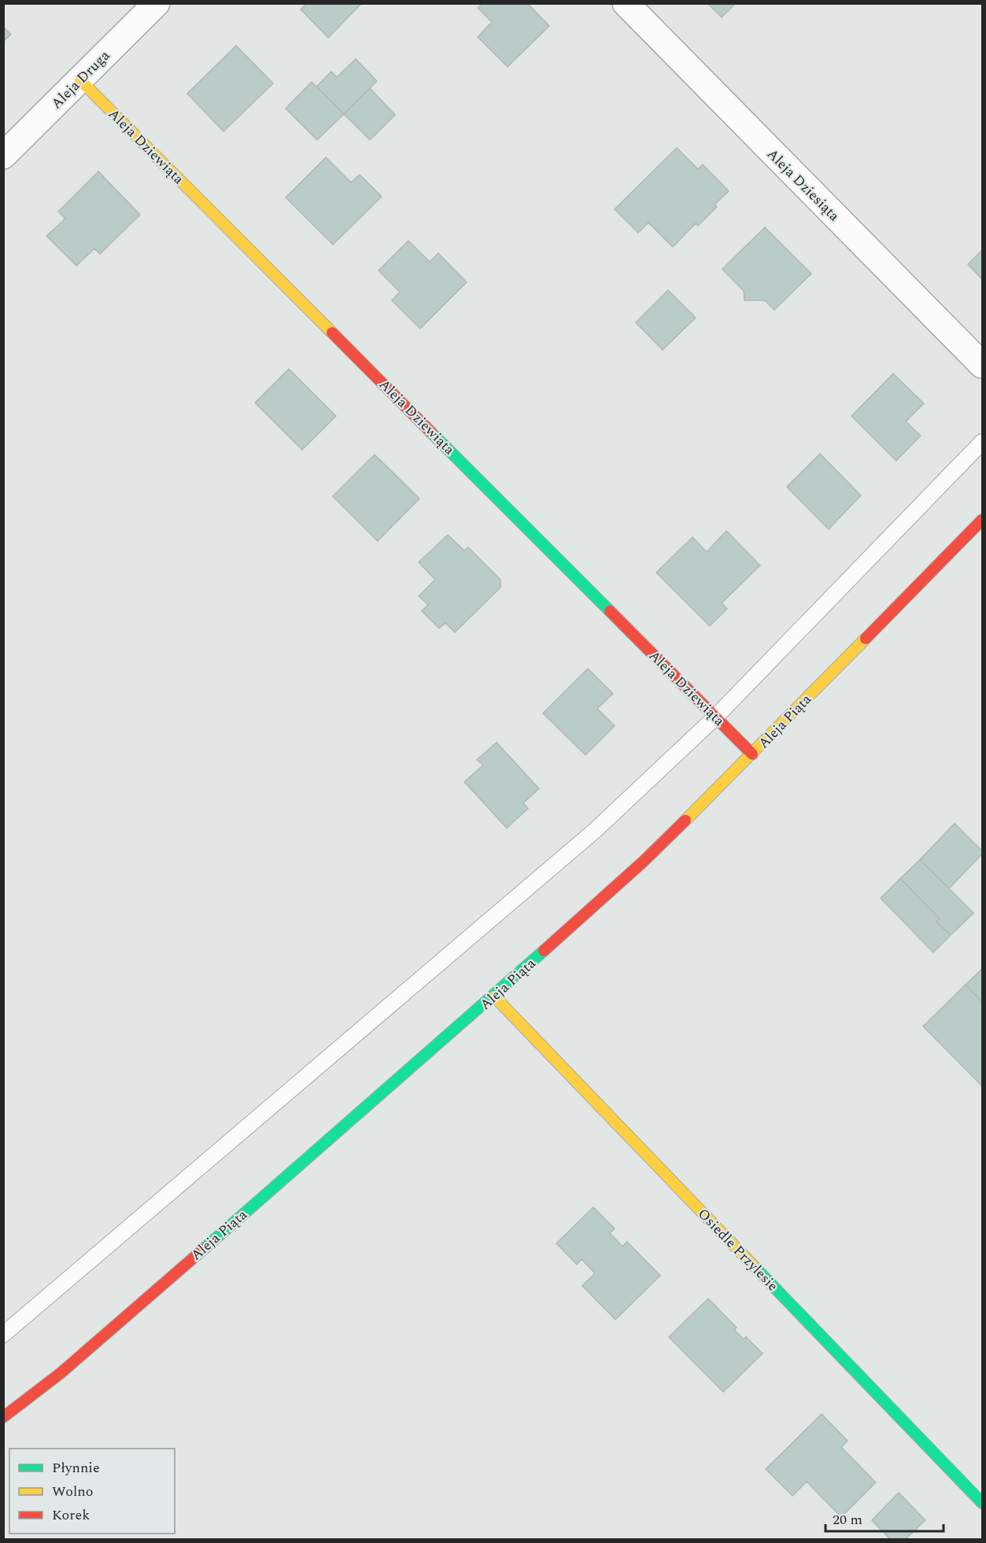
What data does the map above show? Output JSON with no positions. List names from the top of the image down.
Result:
{
  "streets": {
    "street": [
      "Aleja Druga",
      "Aleja Dziewiąta",
      "Aleja Dziesiąta",
      "Aleja Piąta",
      "Osiedle Przylesie"
    ]
  },
  "crossings": [
    ["Aleja Druga", "Aleja Dziewiąta"],
    ["Aleja Dziewiąta", "Aleja Piąta"],
    ["Aleja Piąta", "Osiedle Przylesie"]
  ],
  "legend": ["Płynnie", "Wolno", "Korek"],
  "scale_bar": "20 m"
}
